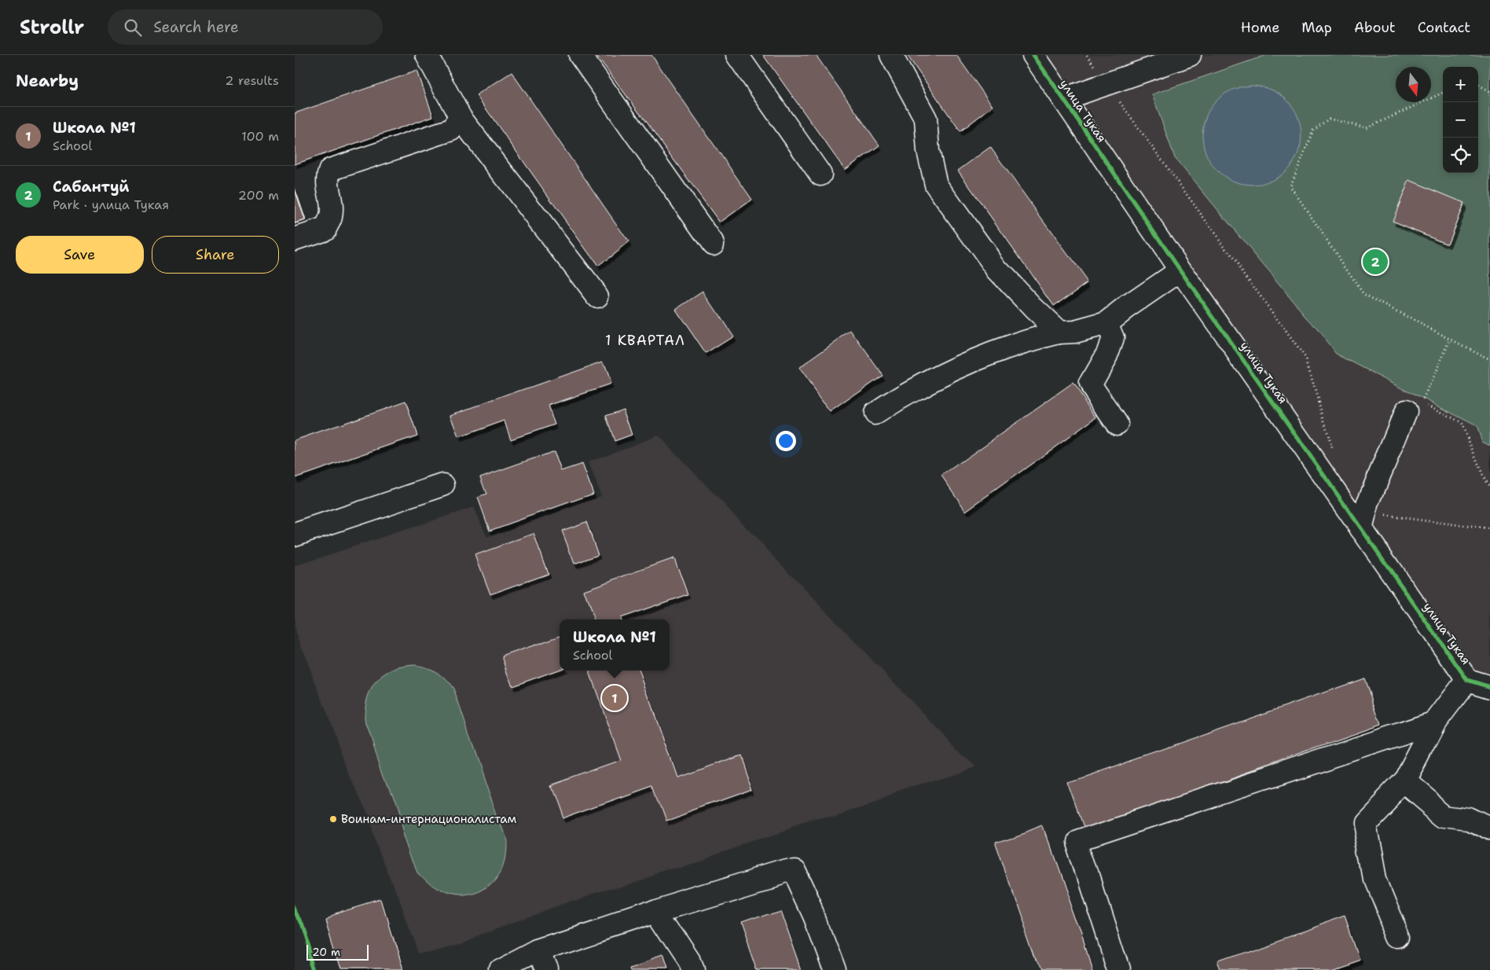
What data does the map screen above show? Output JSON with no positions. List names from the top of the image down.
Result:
{
  "streets": {
    "street": ["улица Тукая"]
  },
  "districts": ["1 КВАРТАЛ"],
  "places": ["Воинам-интернационалистам"],
  "scale_bar": "20 m",
  "north": "bottom",
  "page": {
    "header": "Strollr",
    "search": "Search here",
    "nav": [
      "Home",
      "Map",
      "About",
      "Contact"
    ],
    "heading": ["Nearby", "2 results"],
    "map_buttons": ["+", "−"],
    "list": [
      {
        "mark": "1",
        "name": "Школа №1",
        "note": "School",
        "value": "100 m"
      },
      {
        "mark": "2",
        "name": "Сабантуй",
        "note": "Park · улица Тукая",
        "value": "200 m"
      }
    ],
    "buttons": ["Save", "Share"],
    "pins": ["2", "1"],
    "popup": ["Школа №1", "School"],
    "scale": "20 m"
  }
}
